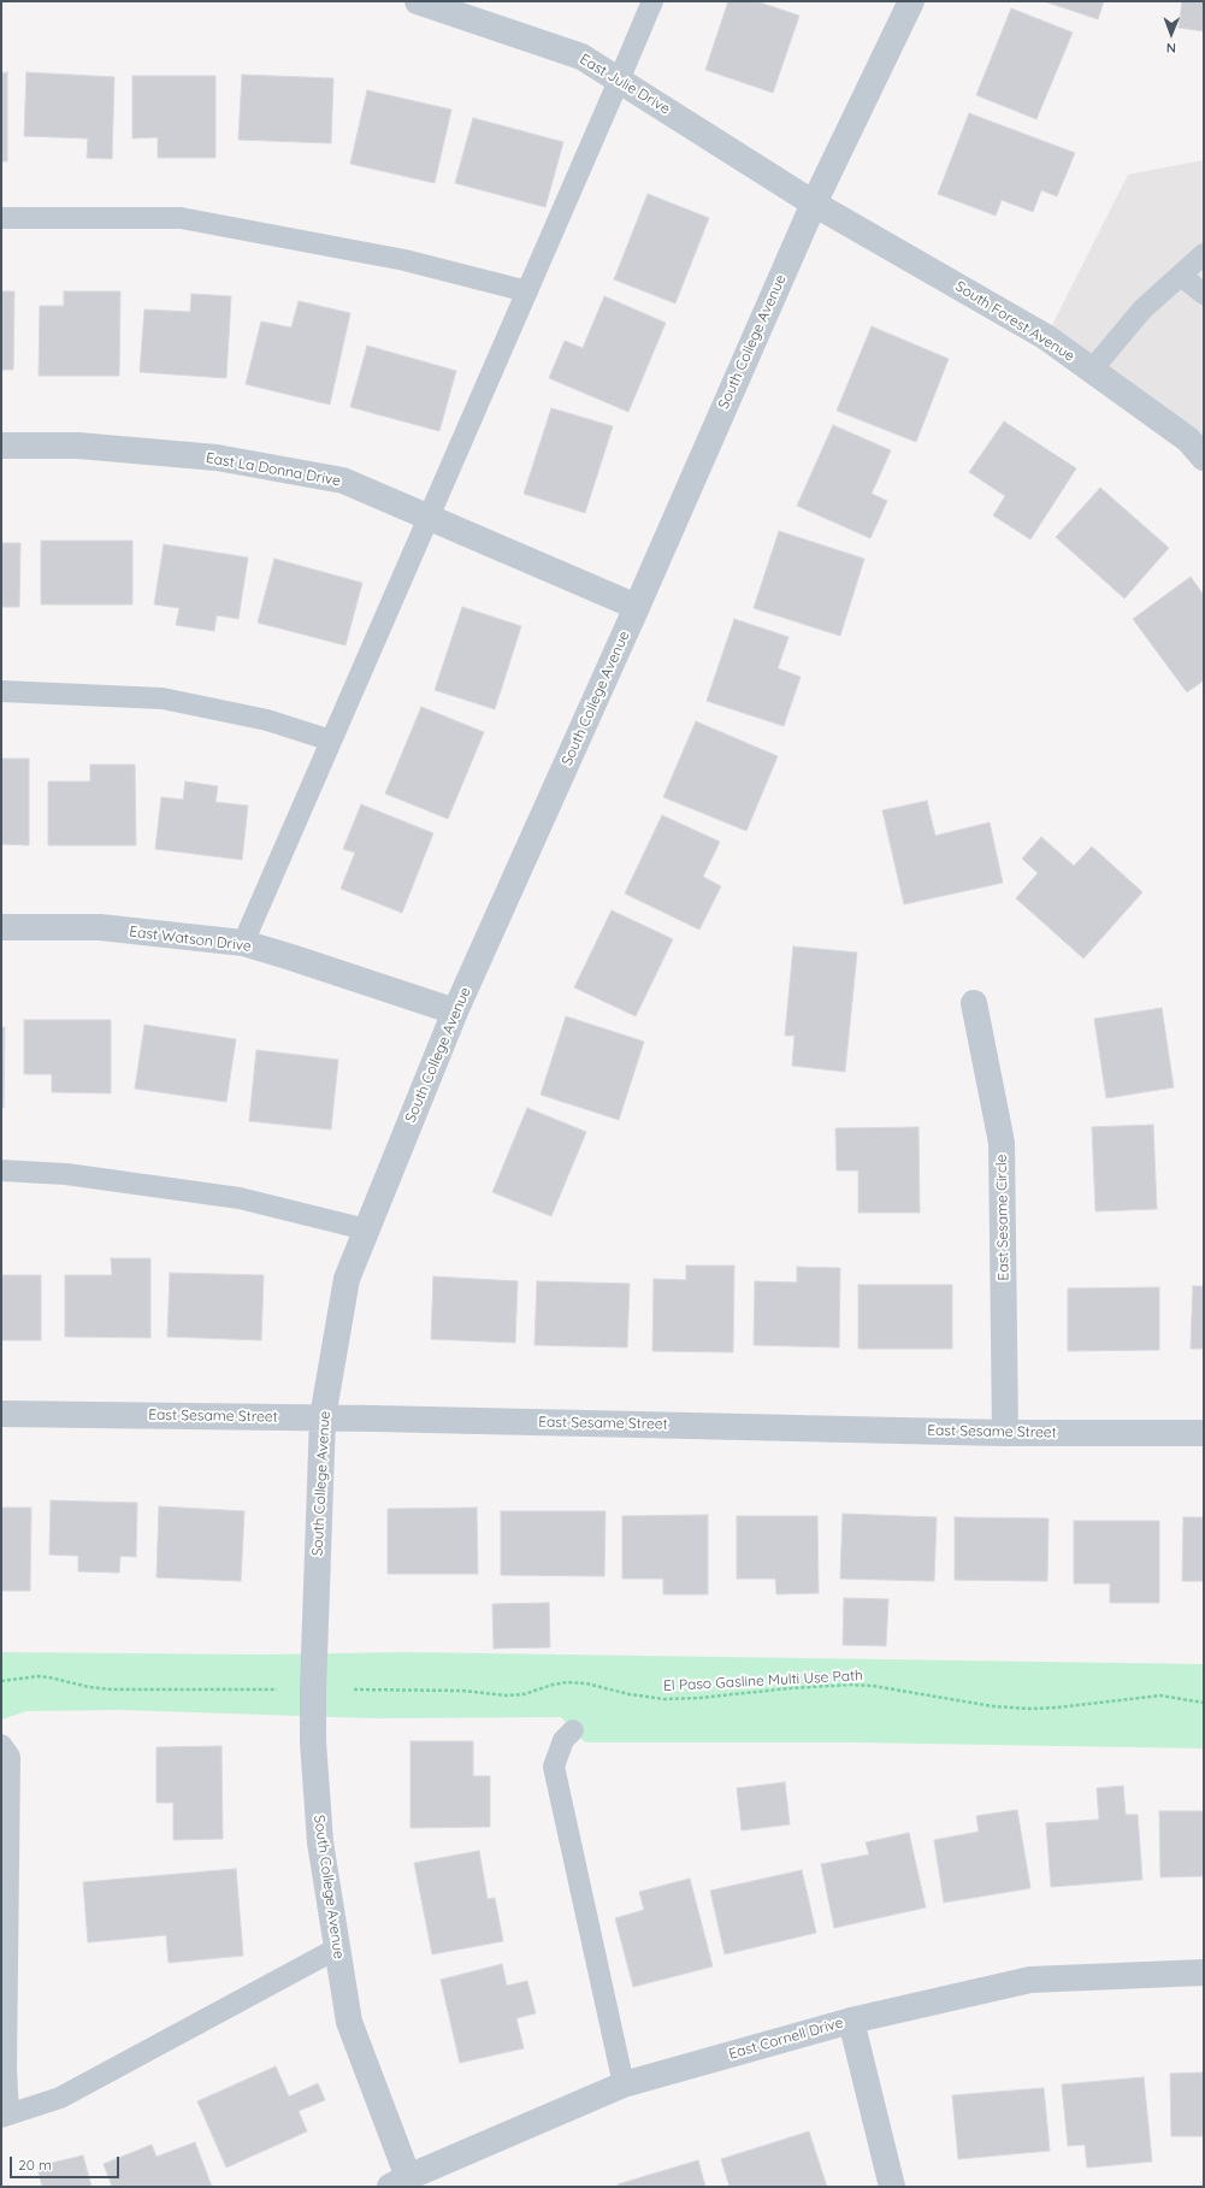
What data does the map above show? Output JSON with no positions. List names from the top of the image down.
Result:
{
  "streets": {
    "street": [
      "East Julie Drive",
      "South Forest Avenue",
      "South College Avenue",
      "East La Donna Drive",
      "East Watson Drive",
      "East Sesame Circle",
      "East Sesame Street",
      "East Cornell Drive"
    ],
    "path": ["El Paso Gasline Multi Use Path"]
  },
  "crossings": [
    ["East Julie Drive", "South Forest Avenue"],
    ["East Julie Drive", "South College Avenue"],
    ["South Forest Avenue", "South College Avenue"],
    ["South College Avenue", "East La Donna Drive"],
    ["South College Avenue", "East Watson Drive"],
    ["South College Avenue", "East Sesame Street"],
    ["South College Avenue", "East Cornell Drive"],
    ["East Sesame Circle", "East Sesame Street"]
  ],
  "scale_bar": "20 m",
  "north": "bottom"
}
